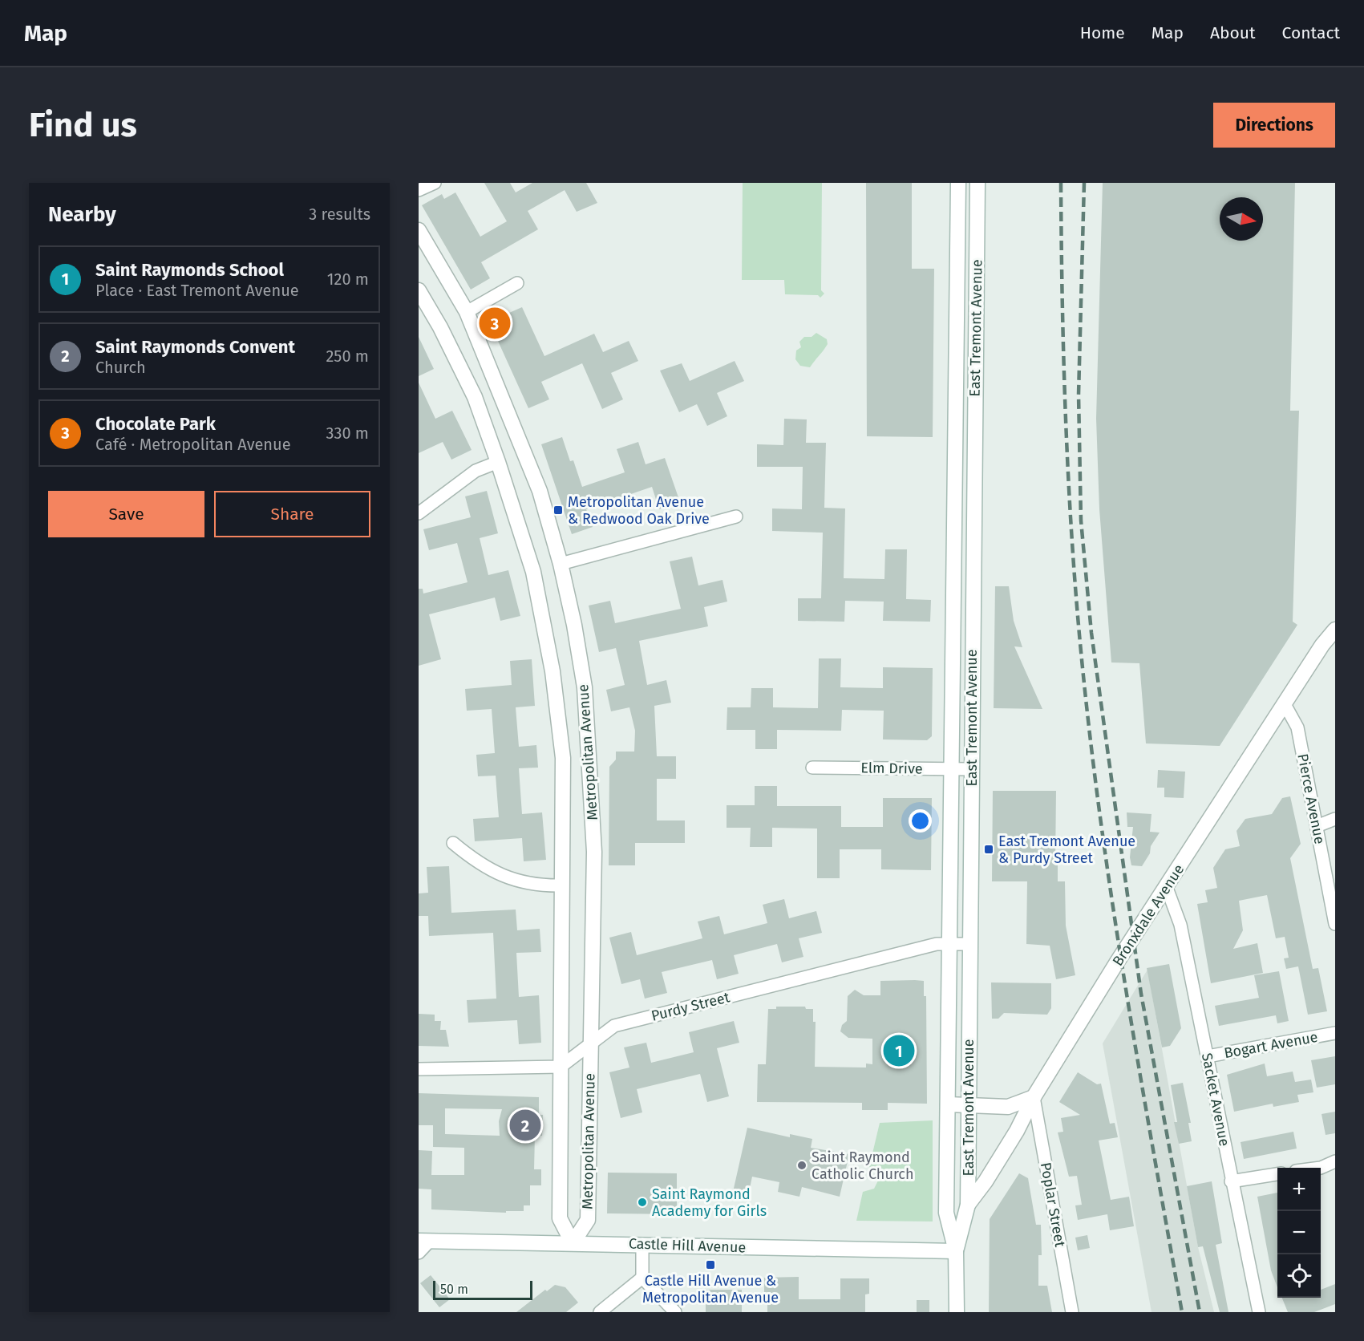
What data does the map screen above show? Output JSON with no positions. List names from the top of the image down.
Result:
{
  "streets": {
    "street": [
      "East Tremont Avenue",
      "Metropolitan Avenue",
      "Elm Drive",
      "Pierce Avenue",
      "Bronxdale Avenue",
      "Purdy Street",
      "Bogart Avenue",
      "Sacket Avenue",
      "Poplar Street",
      "Castle Hill Avenue"
    ]
  },
  "crossings": [
    ["East Tremont Avenue", "Elm Drive"],
    ["East Tremont Avenue", "Bronxdale Avenue"],
    ["East Tremont Avenue", "Purdy Street"],
    ["East Tremont Avenue", "Castle Hill Avenue"],
    ["Metropolitan Avenue", "Purdy Street"],
    ["Metropolitan Avenue", "Castle Hill Avenue"],
    ["Pierce Avenue", "Bronxdale Avenue"],
    ["Bronxdale Avenue", "Sacket Avenue"],
    ["Bronxdale Avenue", "Poplar Street"],
    ["Bogart Avenue", "Sacket Avenue"]
  ],
  "places": {
    "transit": ["Metropolitan Avenue & Redwood Oak Drive", "East Tremont Avenue & Purdy Street", "Castle Hill Avenue & Metropolitan Avenue"],
    "other": ["Saint Raymond Catholic Church", "Saint Raymond Academy for Girls"]
  },
  "scale_bar": "50 m",
  "north": "right",
  "page": {
    "header": "Map",
    "nav": [
      "Home",
      "Map",
      "About",
      "Contact"
    ],
    "buttons": [
      "Directions",
      ["Save", "Share"]
    ],
    "title": "Find us",
    "heading": ["Nearby", "3 results"],
    "list": [
      {
        "mark": "1",
        "name": "Saint Raymonds School",
        "note": "Place · East Tremont Avenue",
        "value": "120 m"
      },
      {
        "mark": "2",
        "name": "Saint Raymonds Convent",
        "note": "Church",
        "value": "250 m"
      },
      {
        "mark": "3",
        "name": "Chocolate Park",
        "note": "Café · Metropolitan Avenue",
        "value": "330 m"
      }
    ],
    "pins": ["3", "1", "2"],
    "map_buttons": ["+", "−"],
    "scale": "50 m"
  }
}
